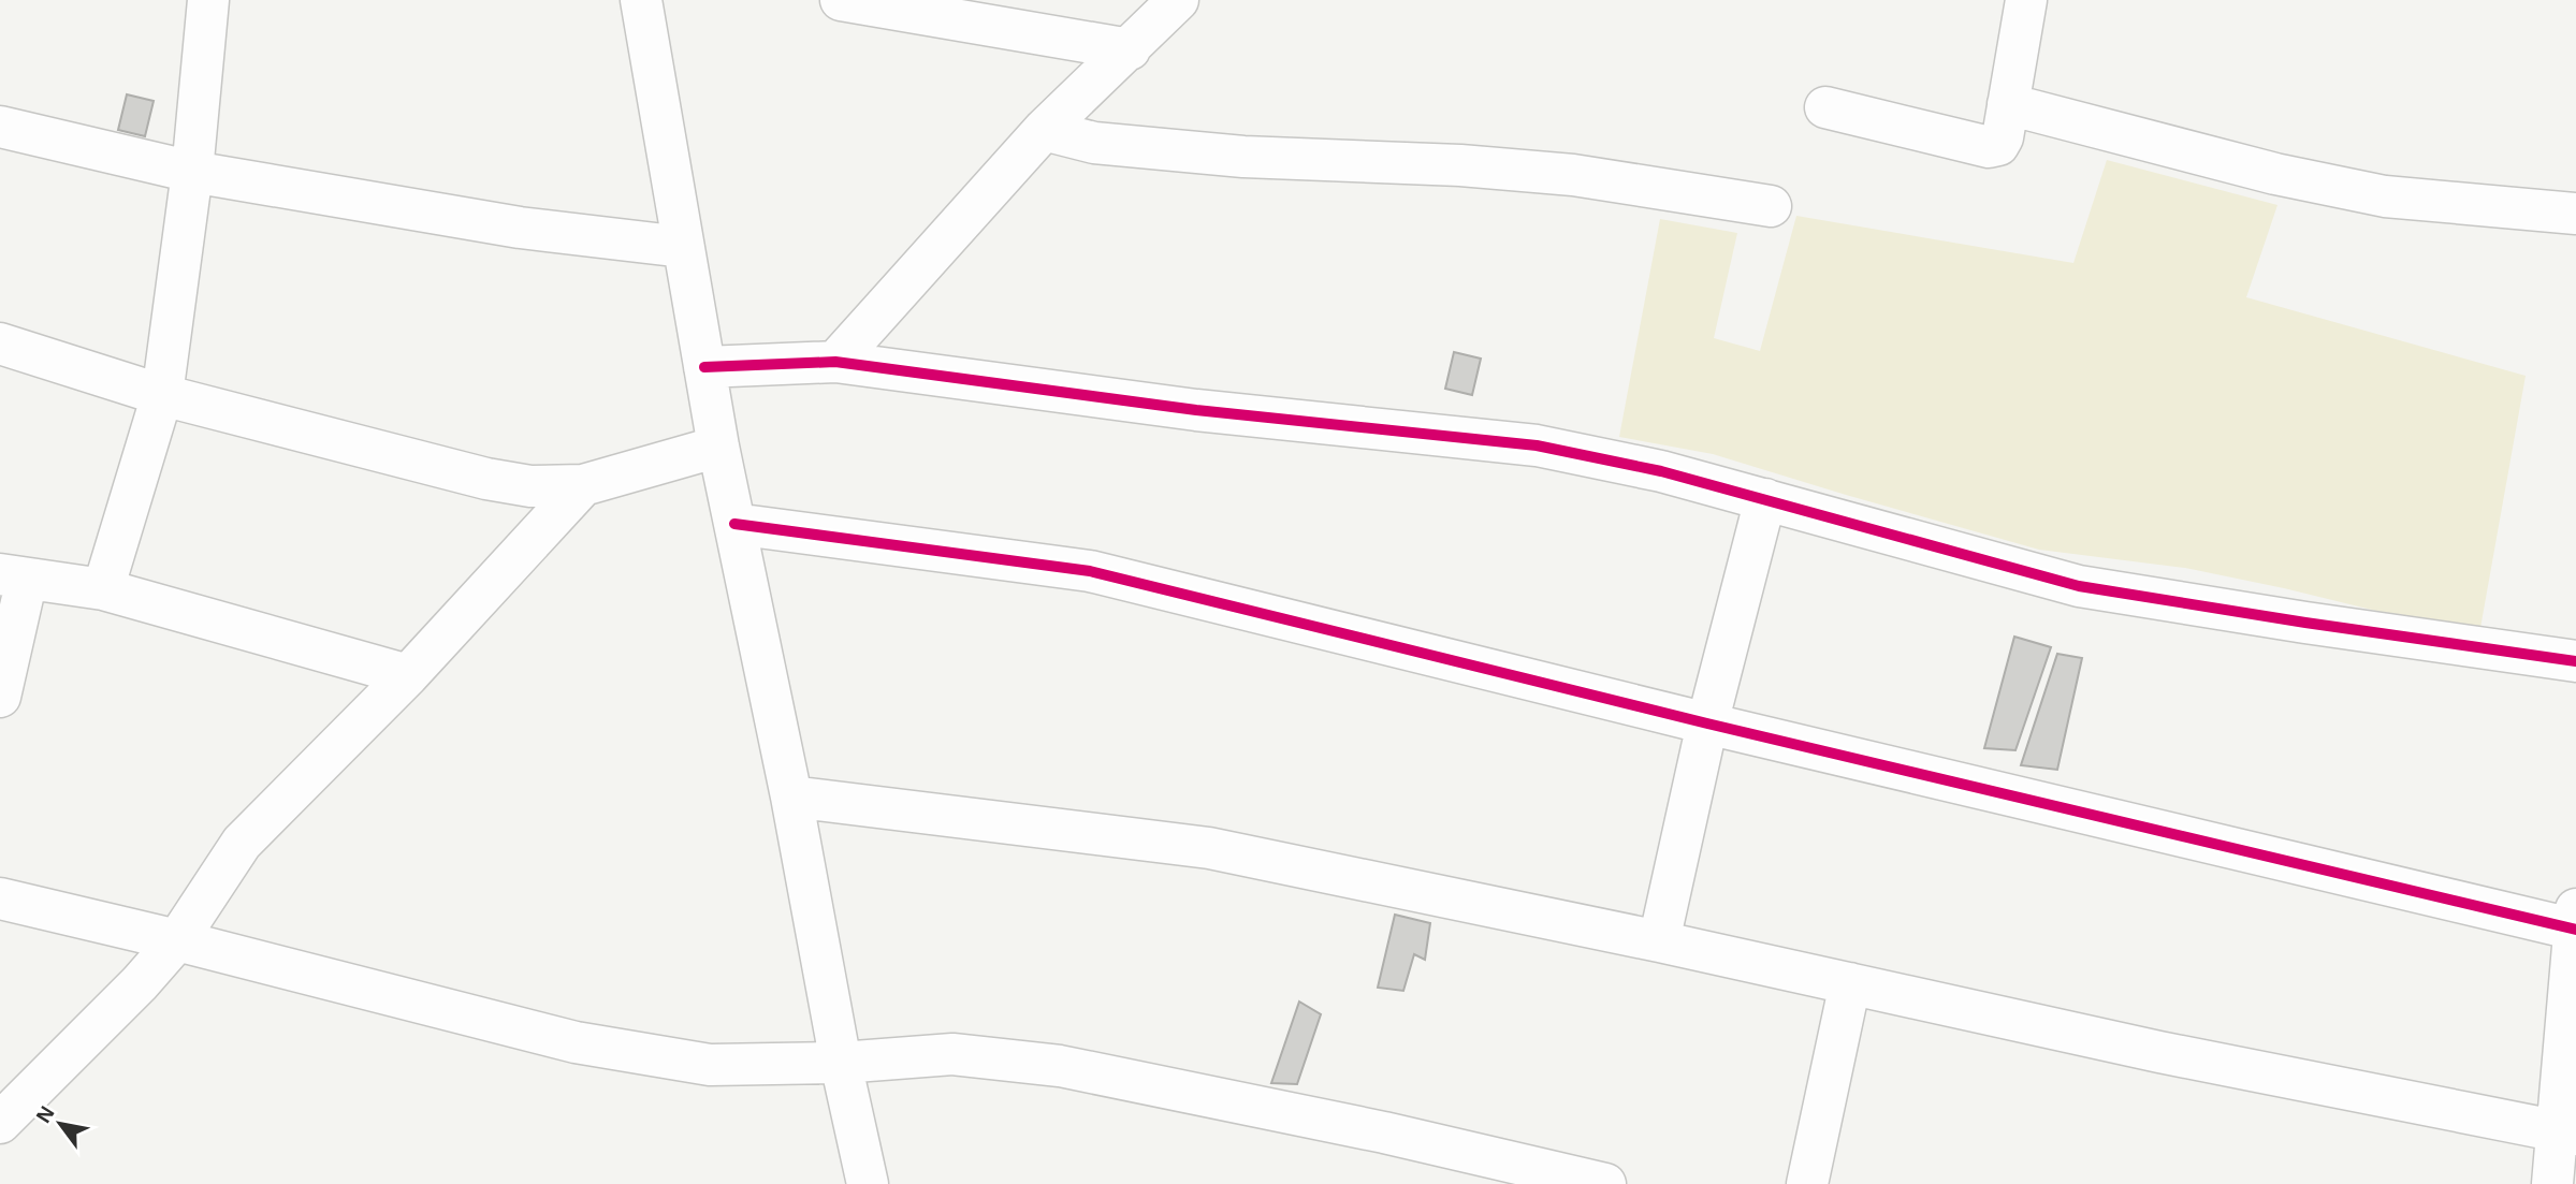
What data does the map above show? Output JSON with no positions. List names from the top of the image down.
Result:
{
  "north": "top left"
}
